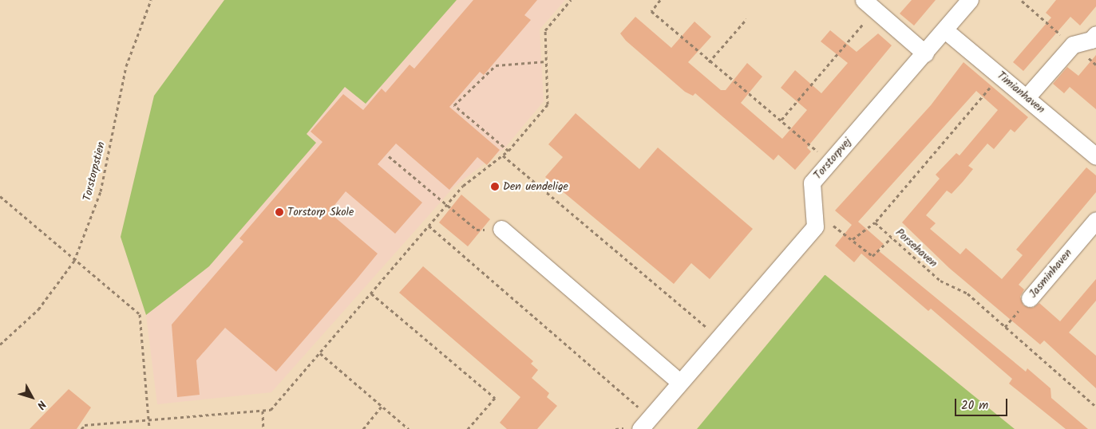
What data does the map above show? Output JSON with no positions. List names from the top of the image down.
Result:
{
  "streets": {
    "street": ["Timianhaven", "Torstorpvej", "Jasminhaven"],
    "path": ["Torstorpstien", "Porsehaven"]
  },
  "crossings": [
    ["Timianhaven", "Torstorpvej"],
    ["Porsehaven", "Jasminhaven"]
  ],
  "places": ["Den uendelige", "Torstorp Skole"],
  "scale_bar": "20 m",
  "north": "bottom right"
}
